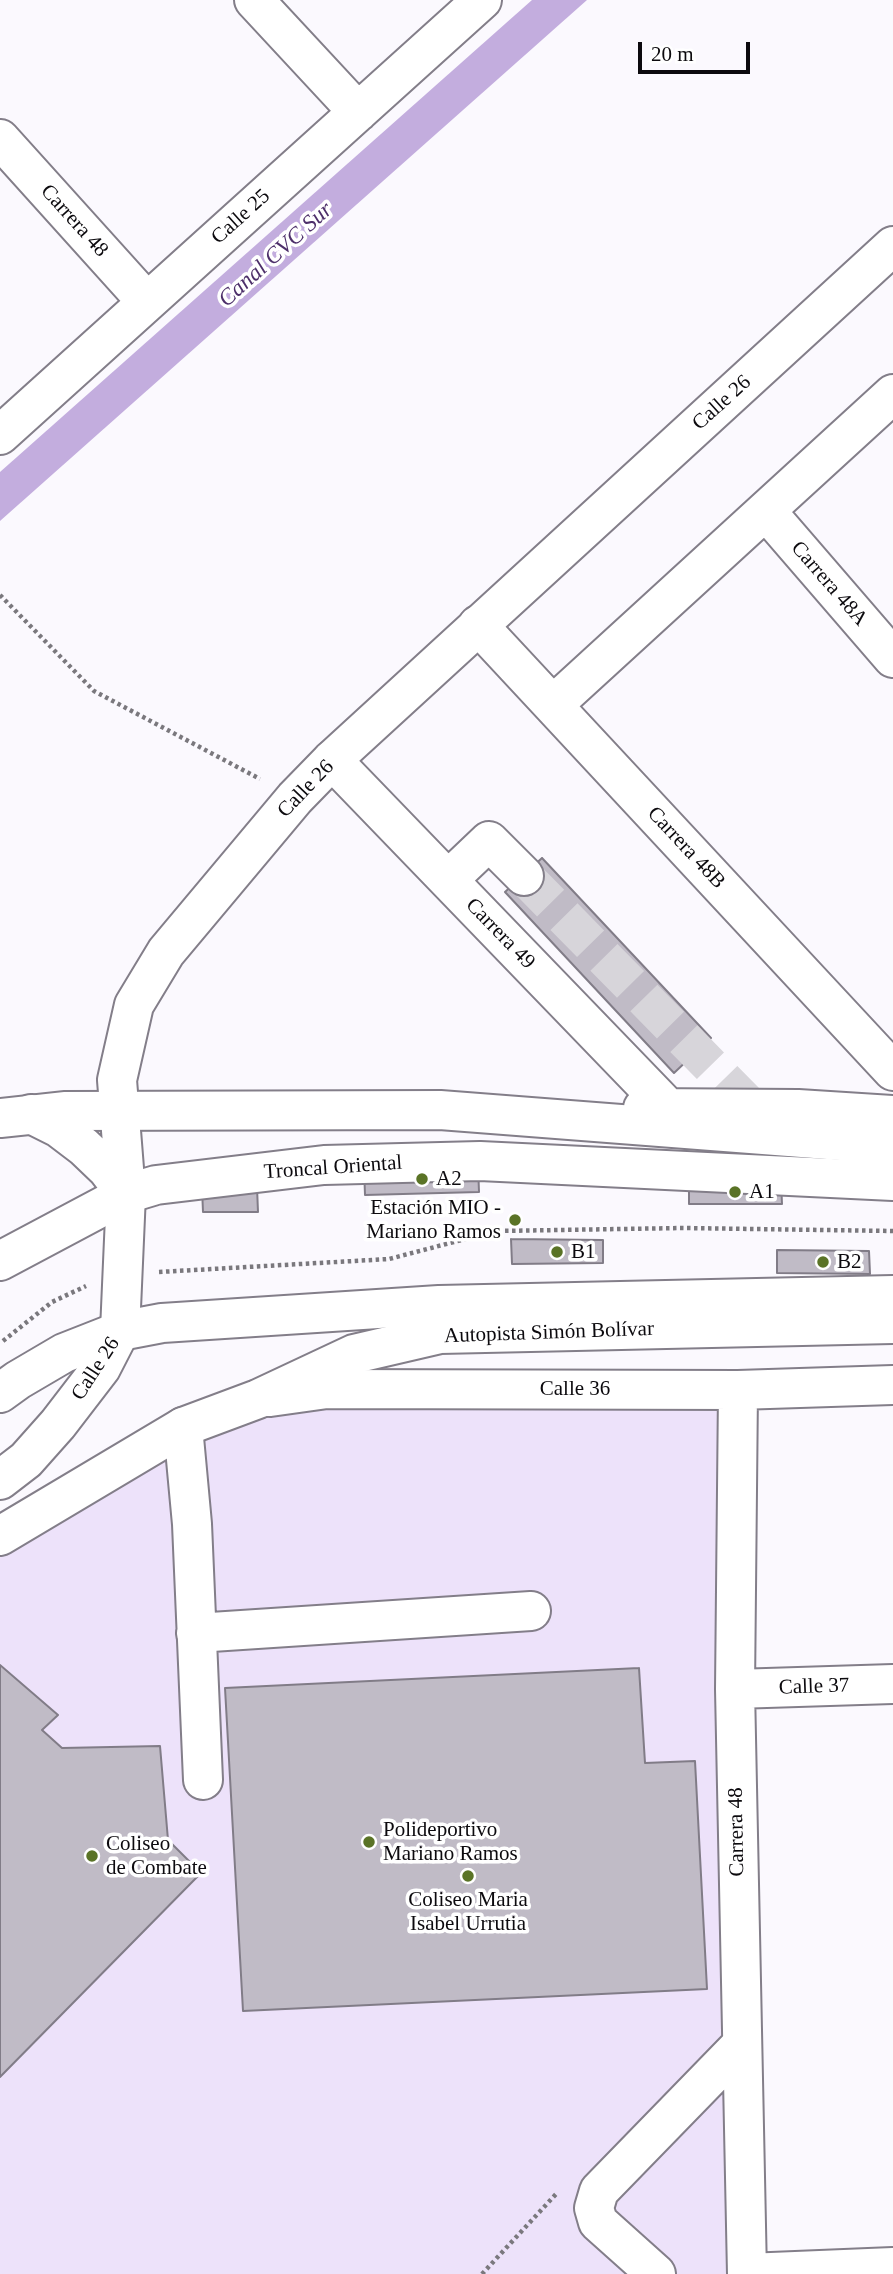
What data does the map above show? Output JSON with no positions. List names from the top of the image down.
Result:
{
  "streets": {
    "main road": [
      "Calle 25",
      "Carrera 48",
      "Calle 26",
      "Carrera 48A",
      "Carrera 48B",
      "Carrera 49",
      "Troncal Oriental",
      "Autopista Simón Bolívar",
      "Calle 36",
      "Calle 37"
    ]
  },
  "crossings": [
    ["Calle 25", "Carrera 48"],
    ["Carrera 48", "Calle 36"],
    ["Carrera 48", "Calle 37"],
    ["Calle 26", "Carrera 48B"],
    ["Calle 26", "Carrera 49"],
    ["Calle 26", "Troncal Oriental"],
    ["Autopista Simón Bolívar", "Calle 36"]
  ],
  "water": ["Canal CVC Sur"],
  "places": [
    "A2",
    "A1",
    "Estación MIO - Mariano Ramos",
    "B1",
    "B2",
    "Polideportivo Mariano Ramos",
    "Coliseo de Combate",
    "Coliseo Maria Isabel Urrutia"
  ],
  "scale_bar": "20 m"
}
